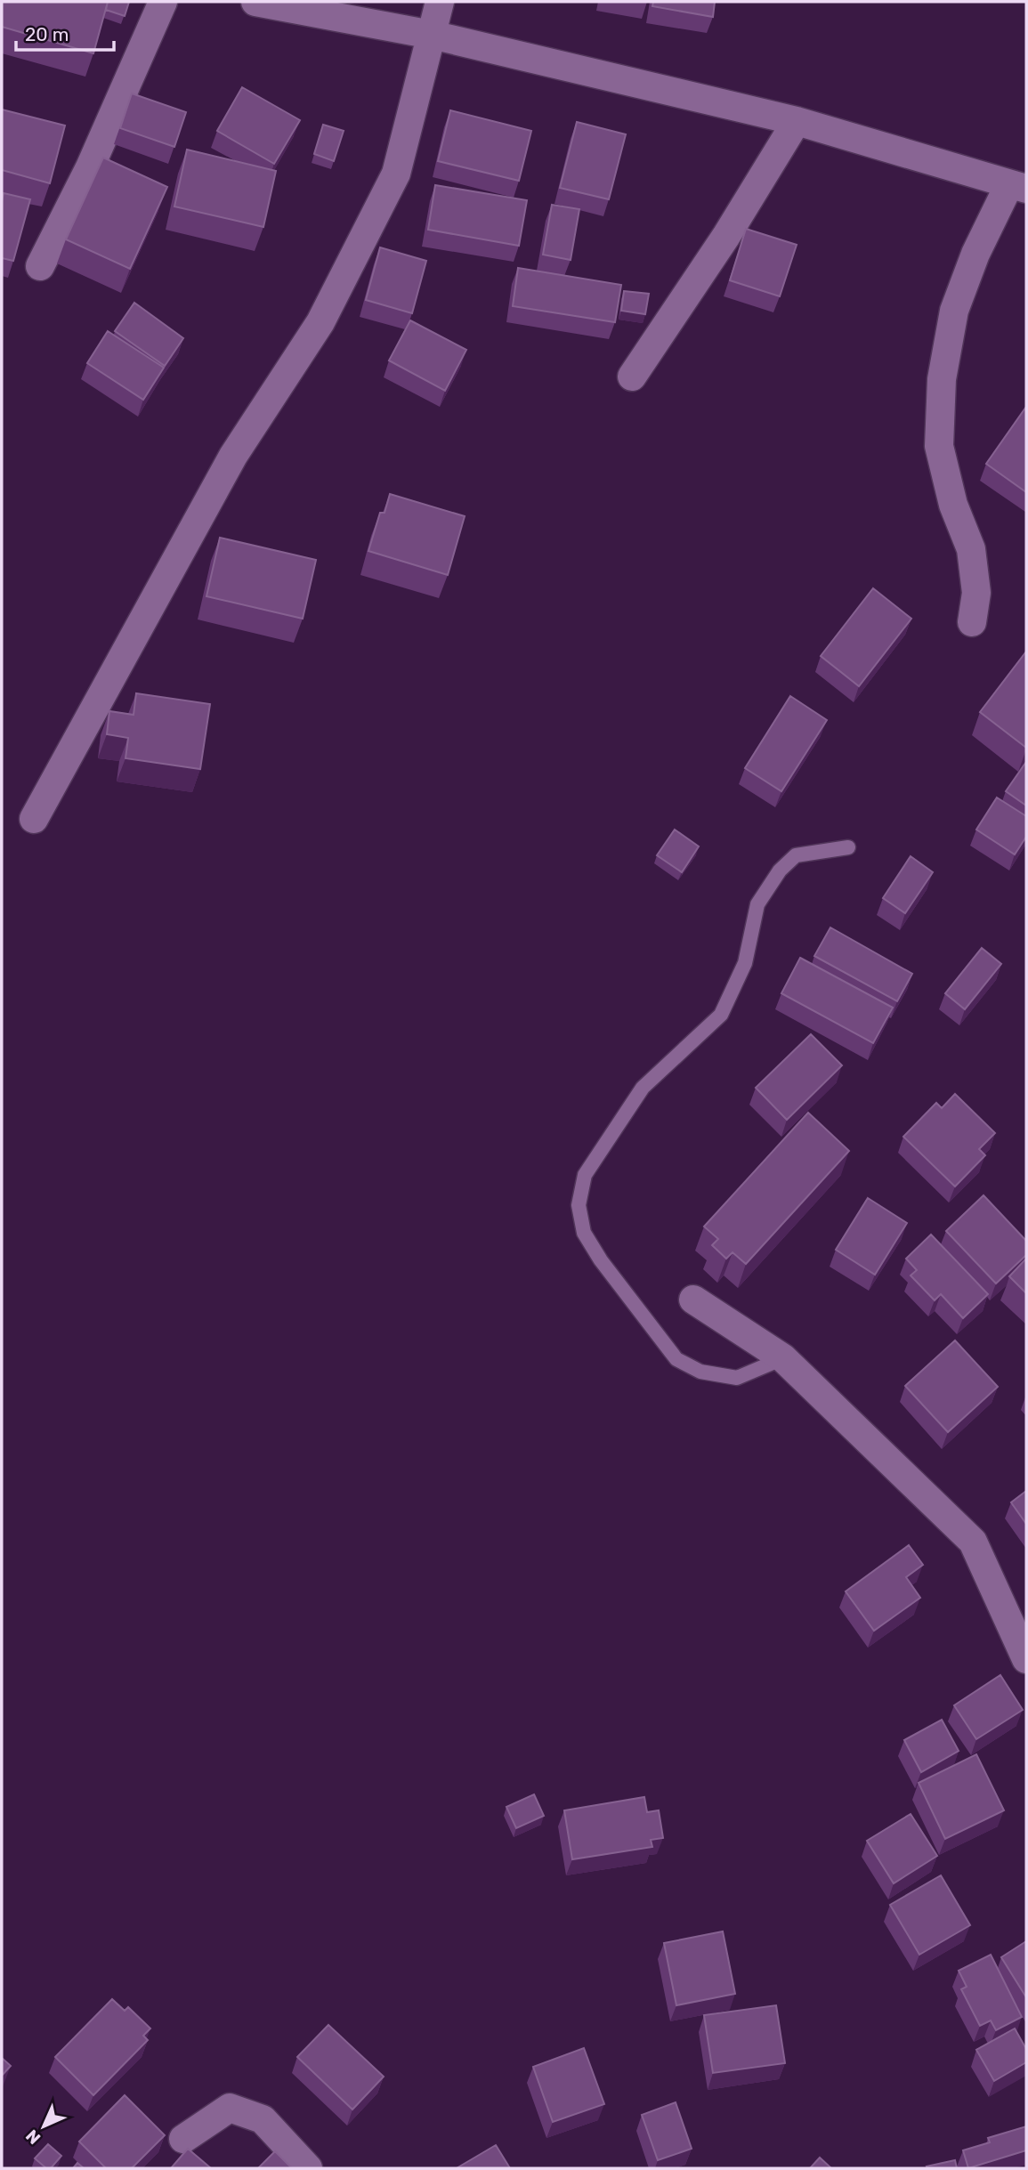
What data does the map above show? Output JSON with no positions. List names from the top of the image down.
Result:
{
  "scale_bar": "20 m",
  "north": "bottom left"
}
